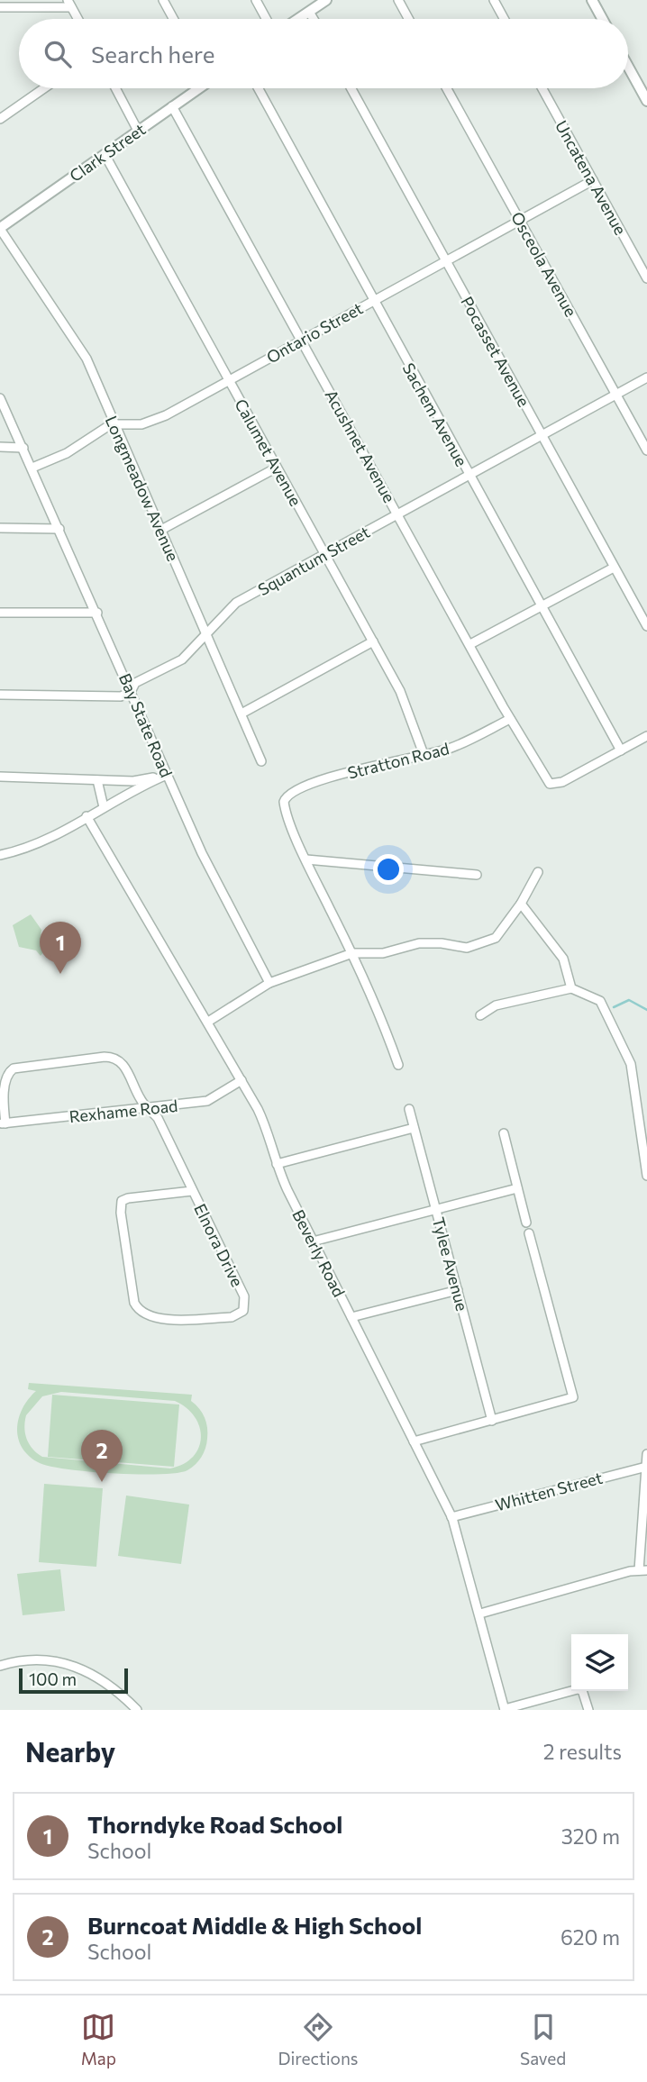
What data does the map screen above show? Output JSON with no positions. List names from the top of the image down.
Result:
{
  "streets": {
    "street": [
      "Clark Street",
      "Uncatena Avenue",
      "Osceola Avenue",
      "Ontario Street",
      "Pocasset Avenue",
      "Sachem Avenue",
      "Acushnet Avenue",
      "Calumet Avenue",
      "Longmeadow Avenue",
      "Squantum Street",
      "Bay State Road",
      "Stratton Road",
      "Rexhame Road",
      "Elnora Drive",
      "Beverly Road",
      "Tylee Avenue",
      "Whitten Street"
    ]
  },
  "crossings": [
    ["Clark Street", "Acushnet Avenue"],
    ["Clark Street", "Calumet Avenue"],
    ["Clark Street", "Longmeadow Avenue"],
    ["Uncatena Avenue", "Ontario Street"],
    ["Osceola Avenue", "Ontario Street"],
    ["Osceola Avenue", "Squantum Street"],
    ["Ontario Street", "Pocasset Avenue"],
    ["Ontario Street", "Sachem Avenue"],
    ["Ontario Street", "Acushnet Avenue"],
    ["Ontario Street", "Calumet Avenue"],
    ["Ontario Street", "Longmeadow Avenue"],
    ["Ontario Street", "Bay State Road"],
    ["Pocasset Avenue", "Squantum Street"],
    ["Sachem Avenue", "Acushnet Avenue"],
    ["Sachem Avenue", "Squantum Street"],
    ["Acushnet Avenue", "Squantum Street"],
    ["Acushnet Avenue", "Stratton Road"],
    ["Calumet Avenue", "Squantum Street"],
    ["Calumet Avenue", "Stratton Road"],
    ["Longmeadow Avenue", "Squantum Street"],
    ["Squantum Street", "Bay State Road"],
    ["Rexhame Road", "Elnora Drive"],
    ["Rexhame Road", "Beverly Road"],
    ["Beverly Road", "Whitten Street"]
  ],
  "scale_bar": "100 m",
  "page": {
    "search": "Search here",
    "pins": ["1", "2"],
    "scale": "100 m",
    "heading": ["Nearby", "2 results"],
    "list": [
      {
        "mark": "1",
        "name": "Thorndyke Road School",
        "note": "School",
        "value": "320 m"
      },
      {
        "mark": "2",
        "name": "Burncoat Middle & High School",
        "note": "School",
        "value": "620 m"
      }
    ],
    "nav": ["Map", "Directions", "Saved"]
  }
}
